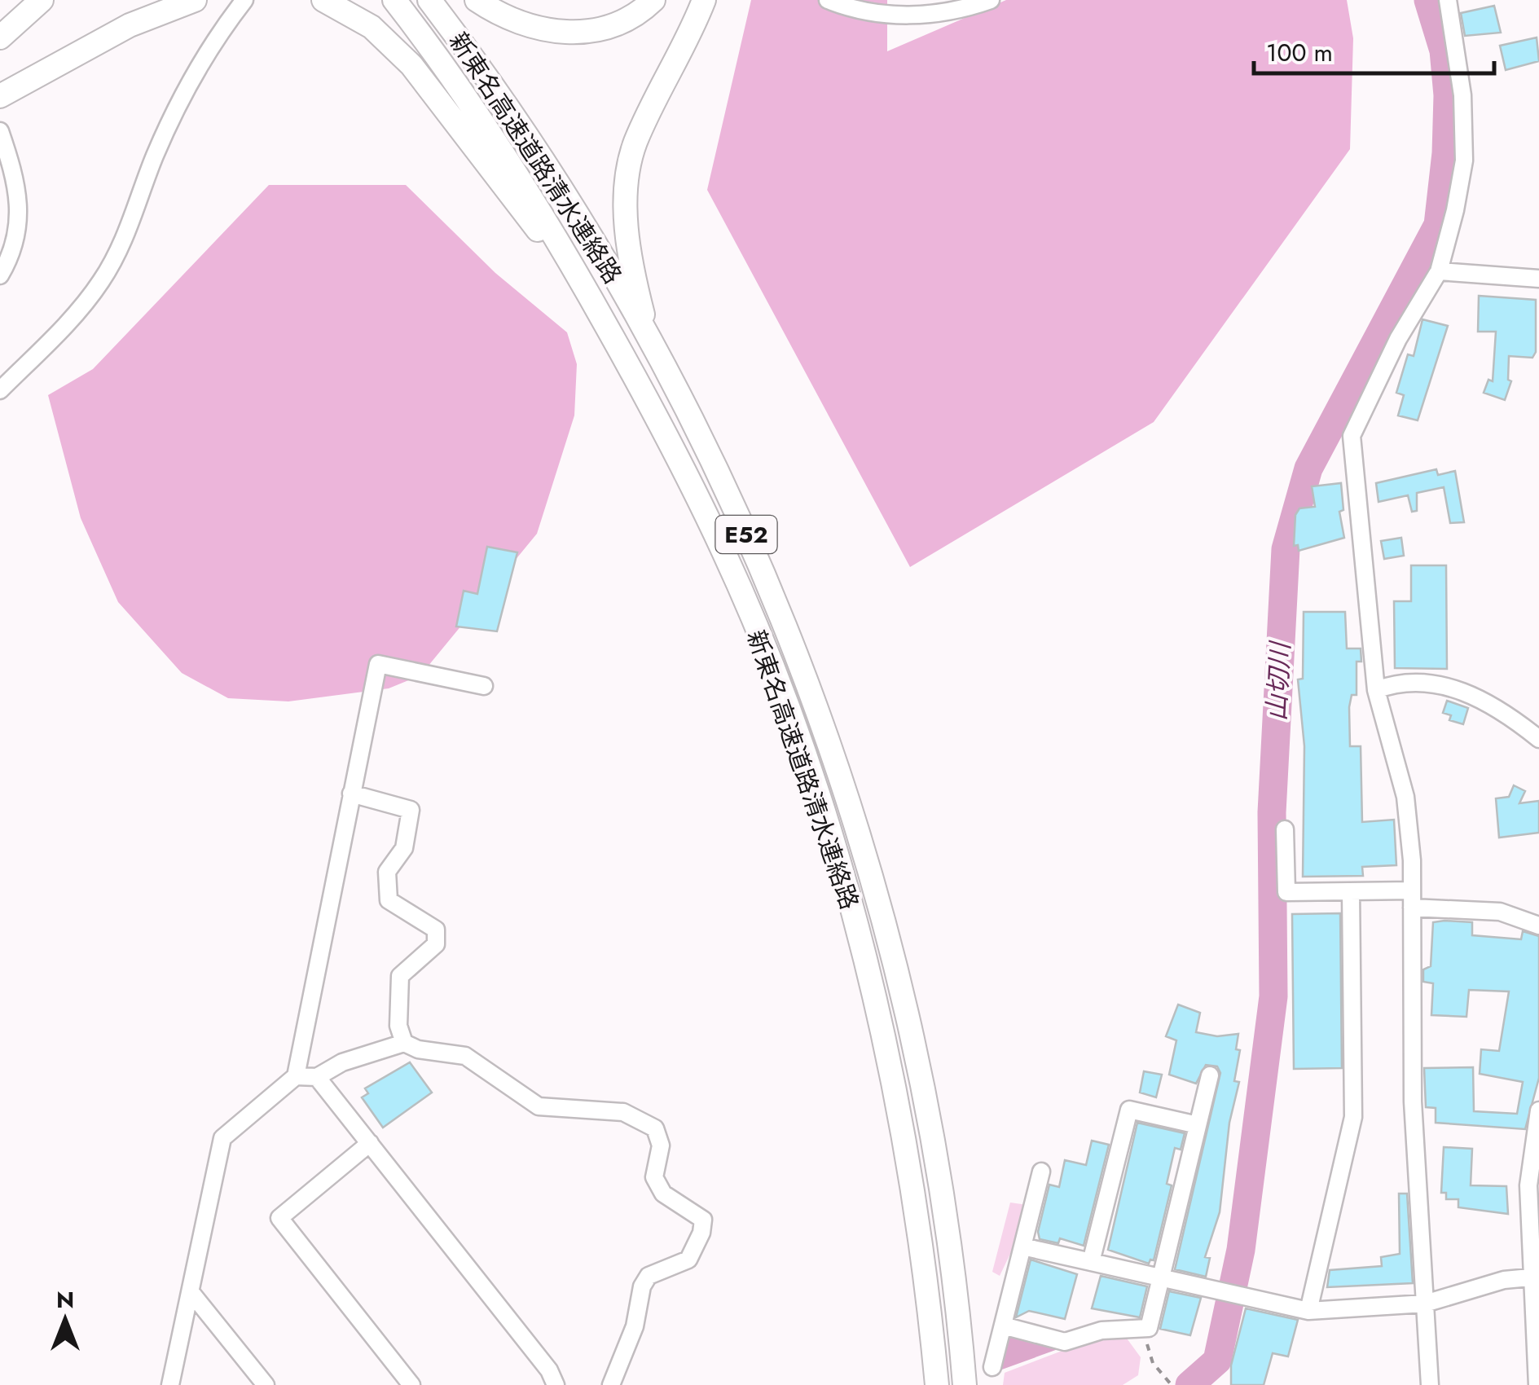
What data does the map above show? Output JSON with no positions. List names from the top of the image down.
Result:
{
  "streets": {
    "highway": ["新東名高速道路清水連絡路", "E52"]
  },
  "water": ["山切川"],
  "scale_bar": "100 m",
  "north": "top"
}
